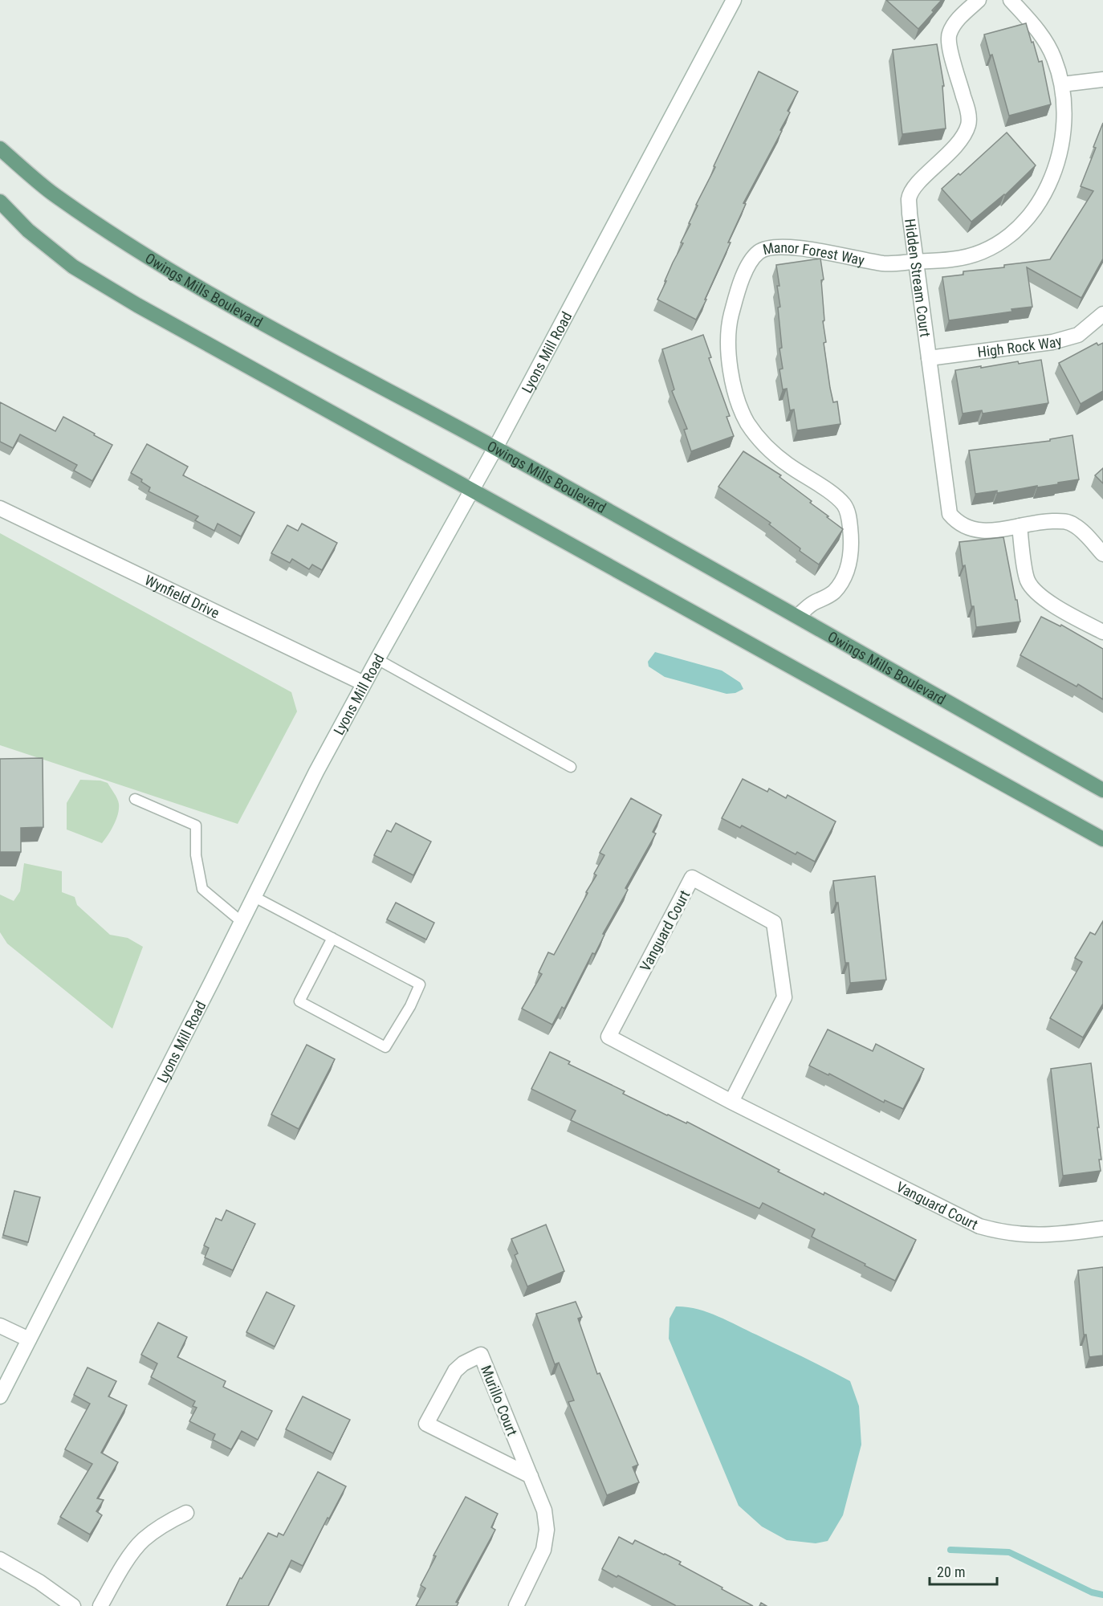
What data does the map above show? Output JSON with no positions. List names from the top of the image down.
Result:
{
  "streets": {
    "main road": ["Owings Mills Boulevard"],
    "street": [
      "Manor Forest Way",
      "Hidden Stream Court",
      "High Rock Way",
      "Lyons Mill Road",
      "Wynfield Drive",
      "Vanguard Court",
      "Murillo Court"
    ]
  },
  "crossings": [
    ["Manor Forest Way", "Hidden Stream Court"],
    ["Manor Forest Way", "Owings Mills Boulevard"],
    ["Hidden Stream Court", "High Rock Way"],
    ["Owings Mills Boulevard", "Lyons Mill Road"],
    ["Lyons Mill Road", "Wynfield Drive"]
  ],
  "scale_bar": "20 m"
}
